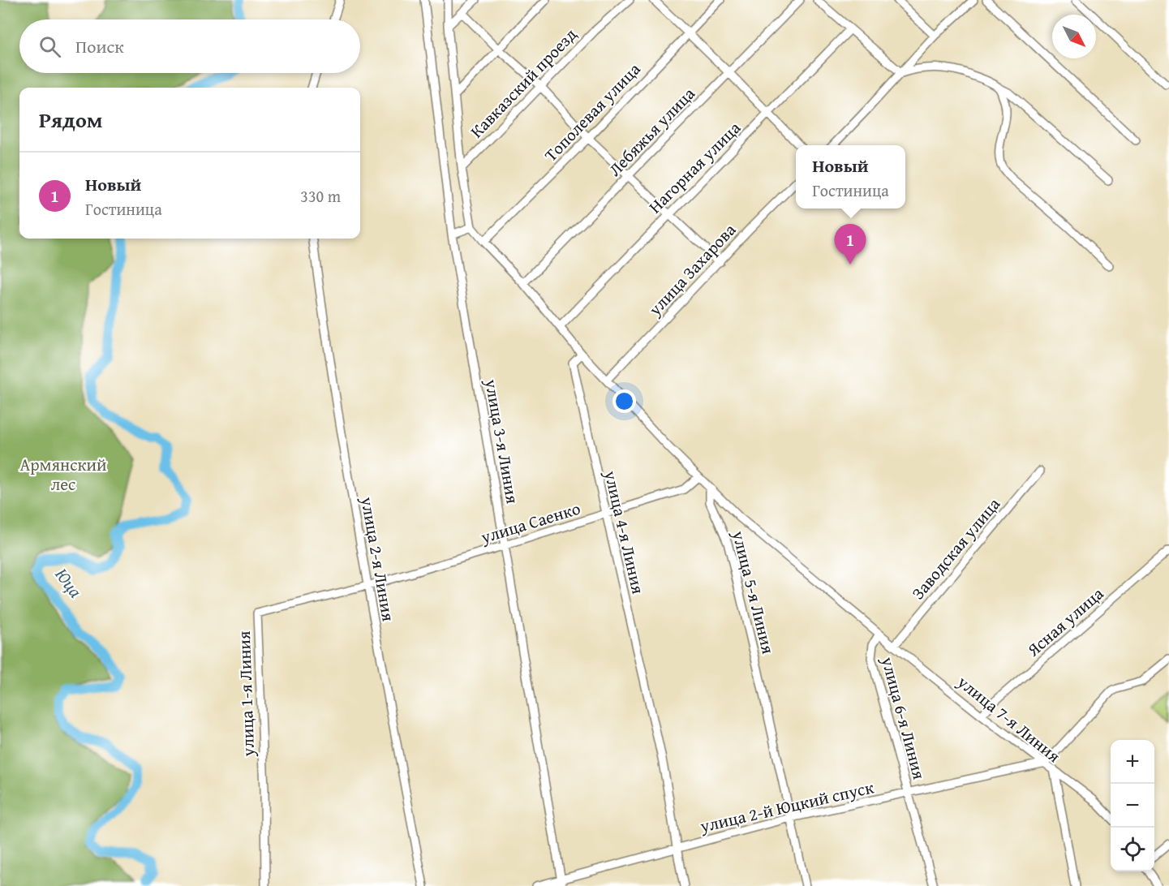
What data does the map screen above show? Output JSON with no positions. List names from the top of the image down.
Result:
{
  "streets": {
    "street": [
      "Кавказский проезд",
      "Тополевая улица",
      "Лебяжья улица",
      "Нагорная улица",
      "улица Захарова",
      "улица 3-я Линия",
      "улица Саенко",
      "улица 4-я Линия",
      "Заводская улица",
      "улица 2-я Линия",
      "улица 5-я Линия",
      "Ясная улица",
      "улица 1-я Линия",
      "улица 6-я Линия",
      "улица 7-я Линия",
      "улица 2-й Юцкий спуск"
    ]
  },
  "crossings": [
    ["улица 3-я Линия", "улица Саенко"],
    ["улица 3-я Линия", "улица 2-й Юцкий спуск"],
    ["улица Саенко", "улица 4-я Линия"],
    ["улица Саенко", "улица 2-я Линия"],
    ["улица Саенко", "улица 1-я Линия"],
    ["улица 4-я Линия", "улица 2-й Юцкий спуск"],
    ["Заводская улица", "улица 7-я Линия"],
    ["улица 2-я Линия", "улица 1-я Линия"],
    ["улица 5-я Линия", "улица 6-я Линия"],
    ["улица 5-я Линия", "улица 2-й Юцкий спуск"],
    ["Ясная улица", "улица 7-я Линия"],
    ["улица 6-я Линия", "улица 7-я Линия"],
    ["улица 6-я Линия", "улица 2-й Юцкий спуск"],
    ["улица 7-я Линия", "улица 2-й Юцкий спуск"]
  ],
  "water": ["Юца"],
  "parks": ["Армянский лес"],
  "north": "bottom right",
  "page": {
    "search": "Поиск",
    "heading": "Рядом",
    "popup": ["Новый", "Гостиница"],
    "list": [
      {
        "mark": "1",
        "name": "Новый",
        "note": "Гостиница",
        "value": "330 m"
      }
    ],
    "pins": "1",
    "map_buttons": ["+", "−"]
  }
}
